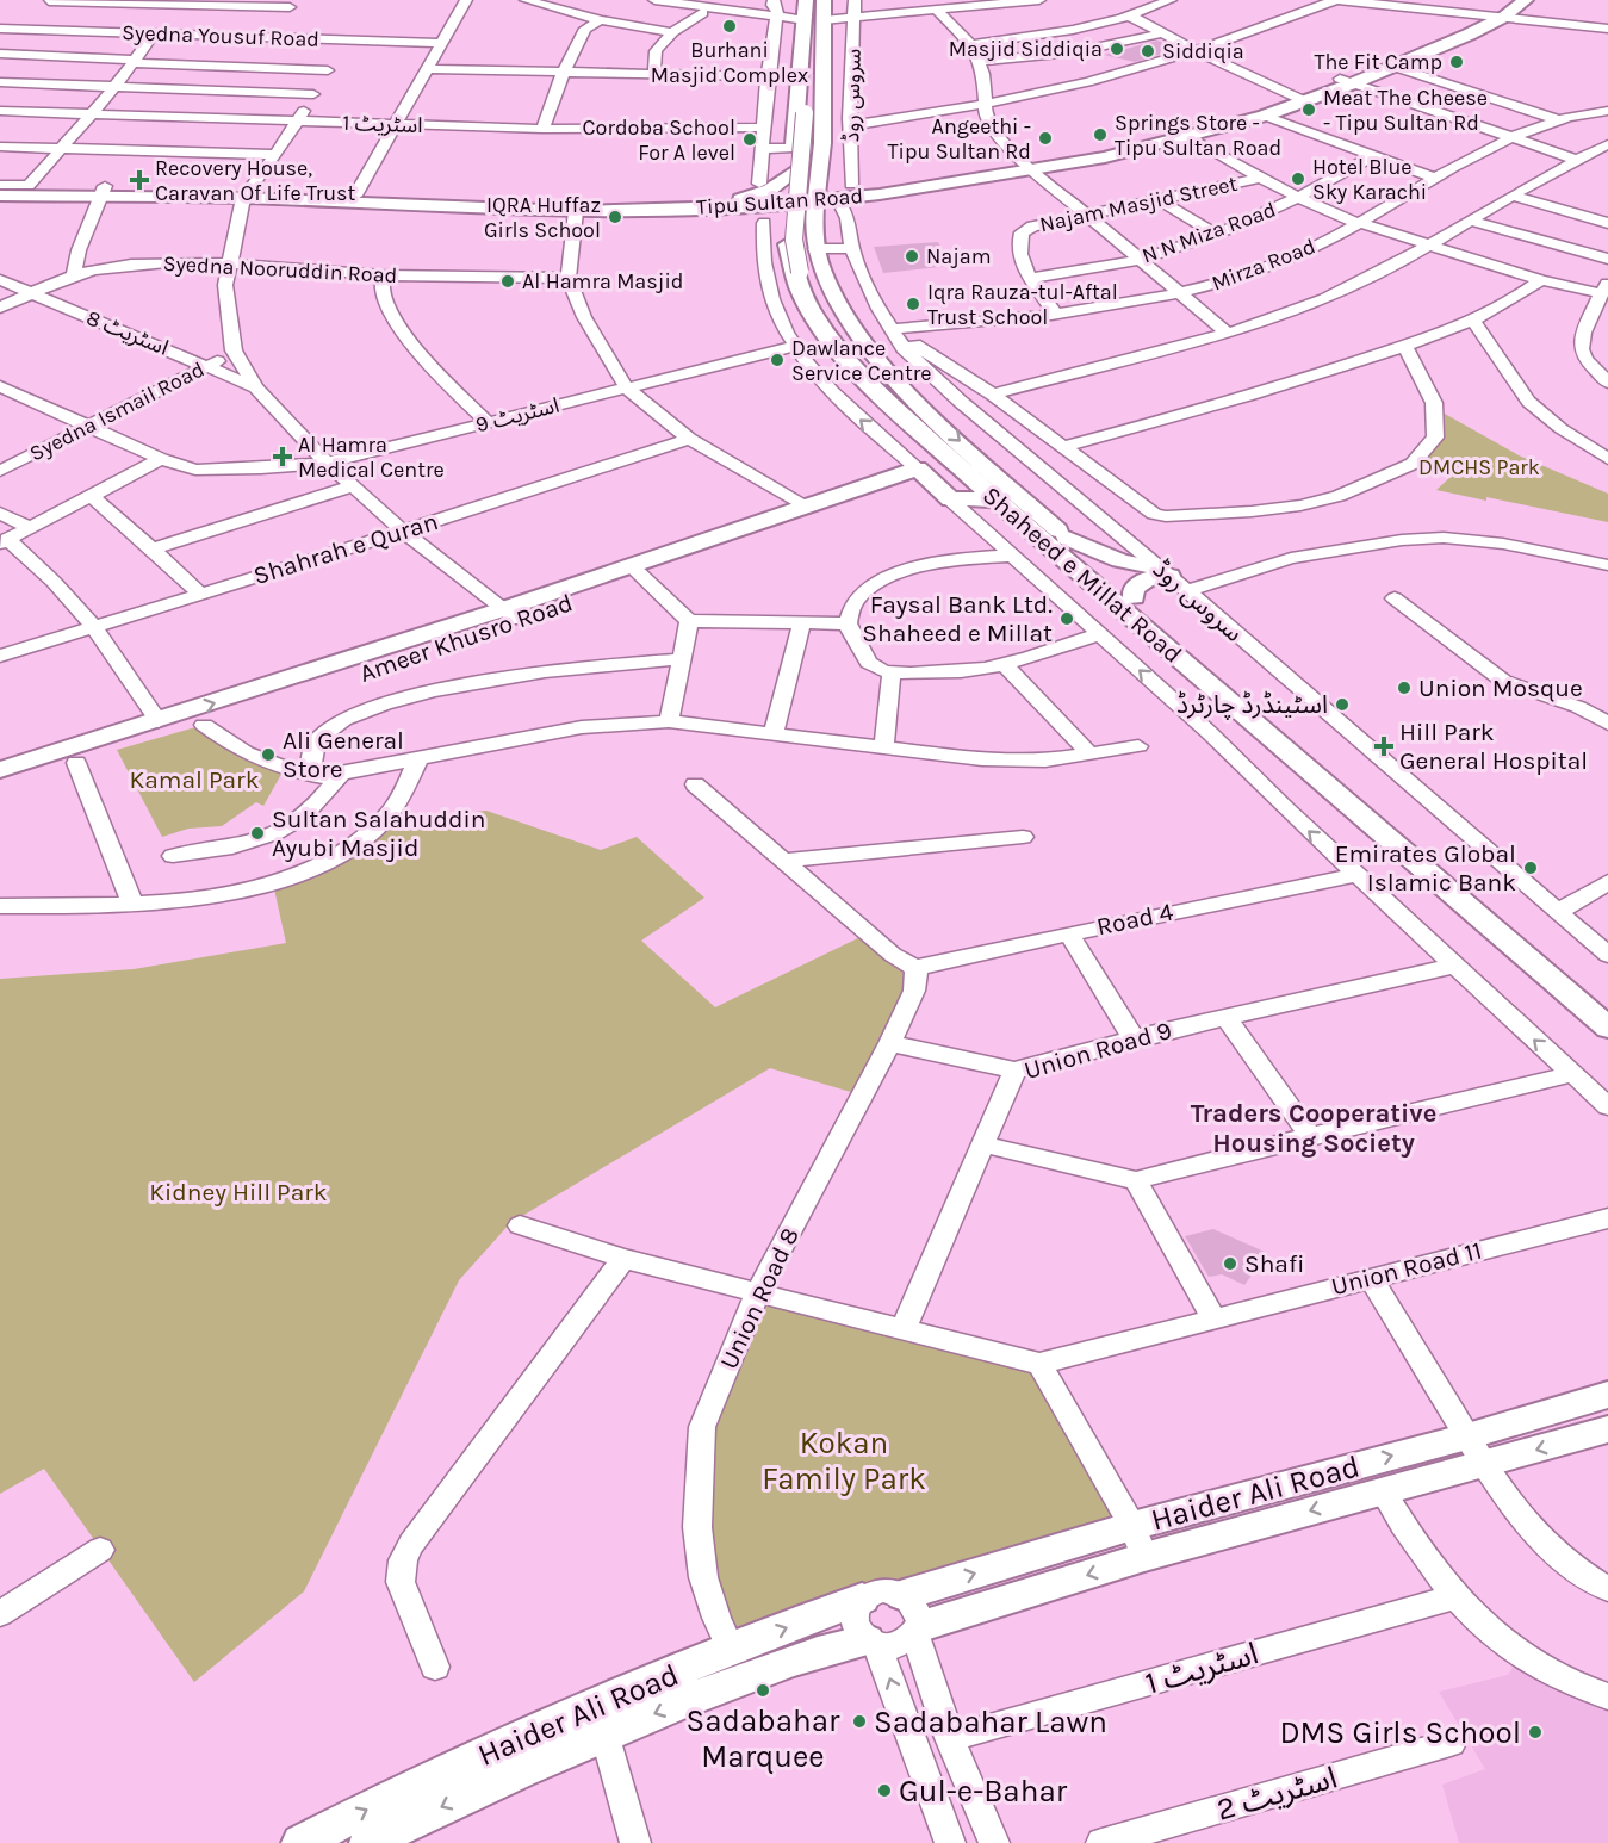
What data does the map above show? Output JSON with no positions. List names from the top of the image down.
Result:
{
  "streets": {
    "main road": [
      "Tipu Sultan Road",
      "Shaheed e Millat Road",
      "Ameer Khusro Road",
      "Haider Ali Road"
    ],
    "street": [
      "Syedna Yousuf Road",
      "سروس روڈ",
      "اسٹریٹ 1",
      "Najam Masjid Street",
      "N N Miza Road",
      "Mirza Road",
      "Syedna Nooruddin Road",
      "اسٹریٹ 8",
      "Syedna Ismail Road",
      "اسٹریٹ 9",
      "Shahrah e Quran",
      "Road 4",
      "Union Road 9",
      "Union Road 11",
      "Union Road 8",
      "اسٹریٹ 2"
    ]
  },
  "crossings": [
    ["سروس روڈ", "Tipu Sultan Road"],
    ["سروس روڈ", "Mirza Road"],
    ["Tipu Sultan Road", "Shaheed e Millat Road"],
    ["Najam Masjid Street", "N N Miza Road"],
    ["Najam Masjid Street", "Mirza Road"],
    ["Syedna Nooruddin Road", "اسٹریٹ 8"],
    ["اسٹریٹ 8", "Syedna Ismail Road"],
    ["Syedna Ismail Road", "اسٹریٹ 9"],
    ["Road 4", "Union Road 8"],
    ["Union Road 8", "Haider Ali Road"]
  ],
  "districts": ["Traders Cooperative Housing Society"],
  "parks": [
    "DMCHS Park",
    "Kamal Park",
    "Kidney Hill Park",
    "Kokan Family Park"
  ],
  "places": {
    "other": [
      "Burhani Masjid Complex",
      "Masjid Siddiqia",
      "Siddiqia",
      "The Fit Camp",
      "Meat The Cheese - Tipu Sultan Rd",
      "Springs Store - Tipu Sultan Road",
      "Angeethi - Tipu Sultan Rd",
      "Cordoba School For A level",
      "Hotel Blue Sky Karachi",
      "IQRA Huffaz Girls School",
      "Najam",
      "Al Hamra Masjid",
      "Iqra Rauza-tul-Aftal Trust School",
      "Dawlance Service Centre",
      "Faysal Bank Ltd. Shaheed e Millat",
      "Union Mosque",
      "اسٹینڈرڈ چارٹرڈ",
      "Ali General Store",
      "Sultan Salahuddin Ayubi Masjid",
      "Emirates Global Islamic Bank",
      "Shafi",
      "Sadabahar Marquee",
      "Sadabahar Lawn",
      "DMS Girls School",
      "Gul-e-Bahar"
    ],
    "health": ["Recovery House, Caravan Of Life Trust", "Al Hamra Medical Centre", "Hill Park General Hospital"]
  }
}
